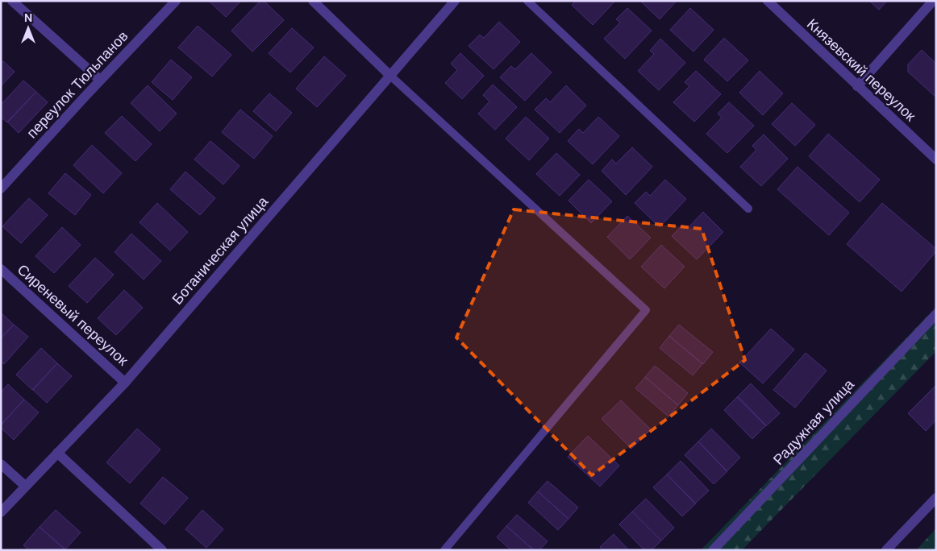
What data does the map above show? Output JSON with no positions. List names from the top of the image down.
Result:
{
  "streets": {
    "street": [
      "Князевский переулок",
      "переулок Тюльпанов",
      "Ботаническая улица",
      "Сиреневый переулок",
      "Радужная улица"
    ]
  },
  "crossings": [
    ["Ботаническая улица", "Сиреневый переулок"]
  ],
  "north": "top"
}
